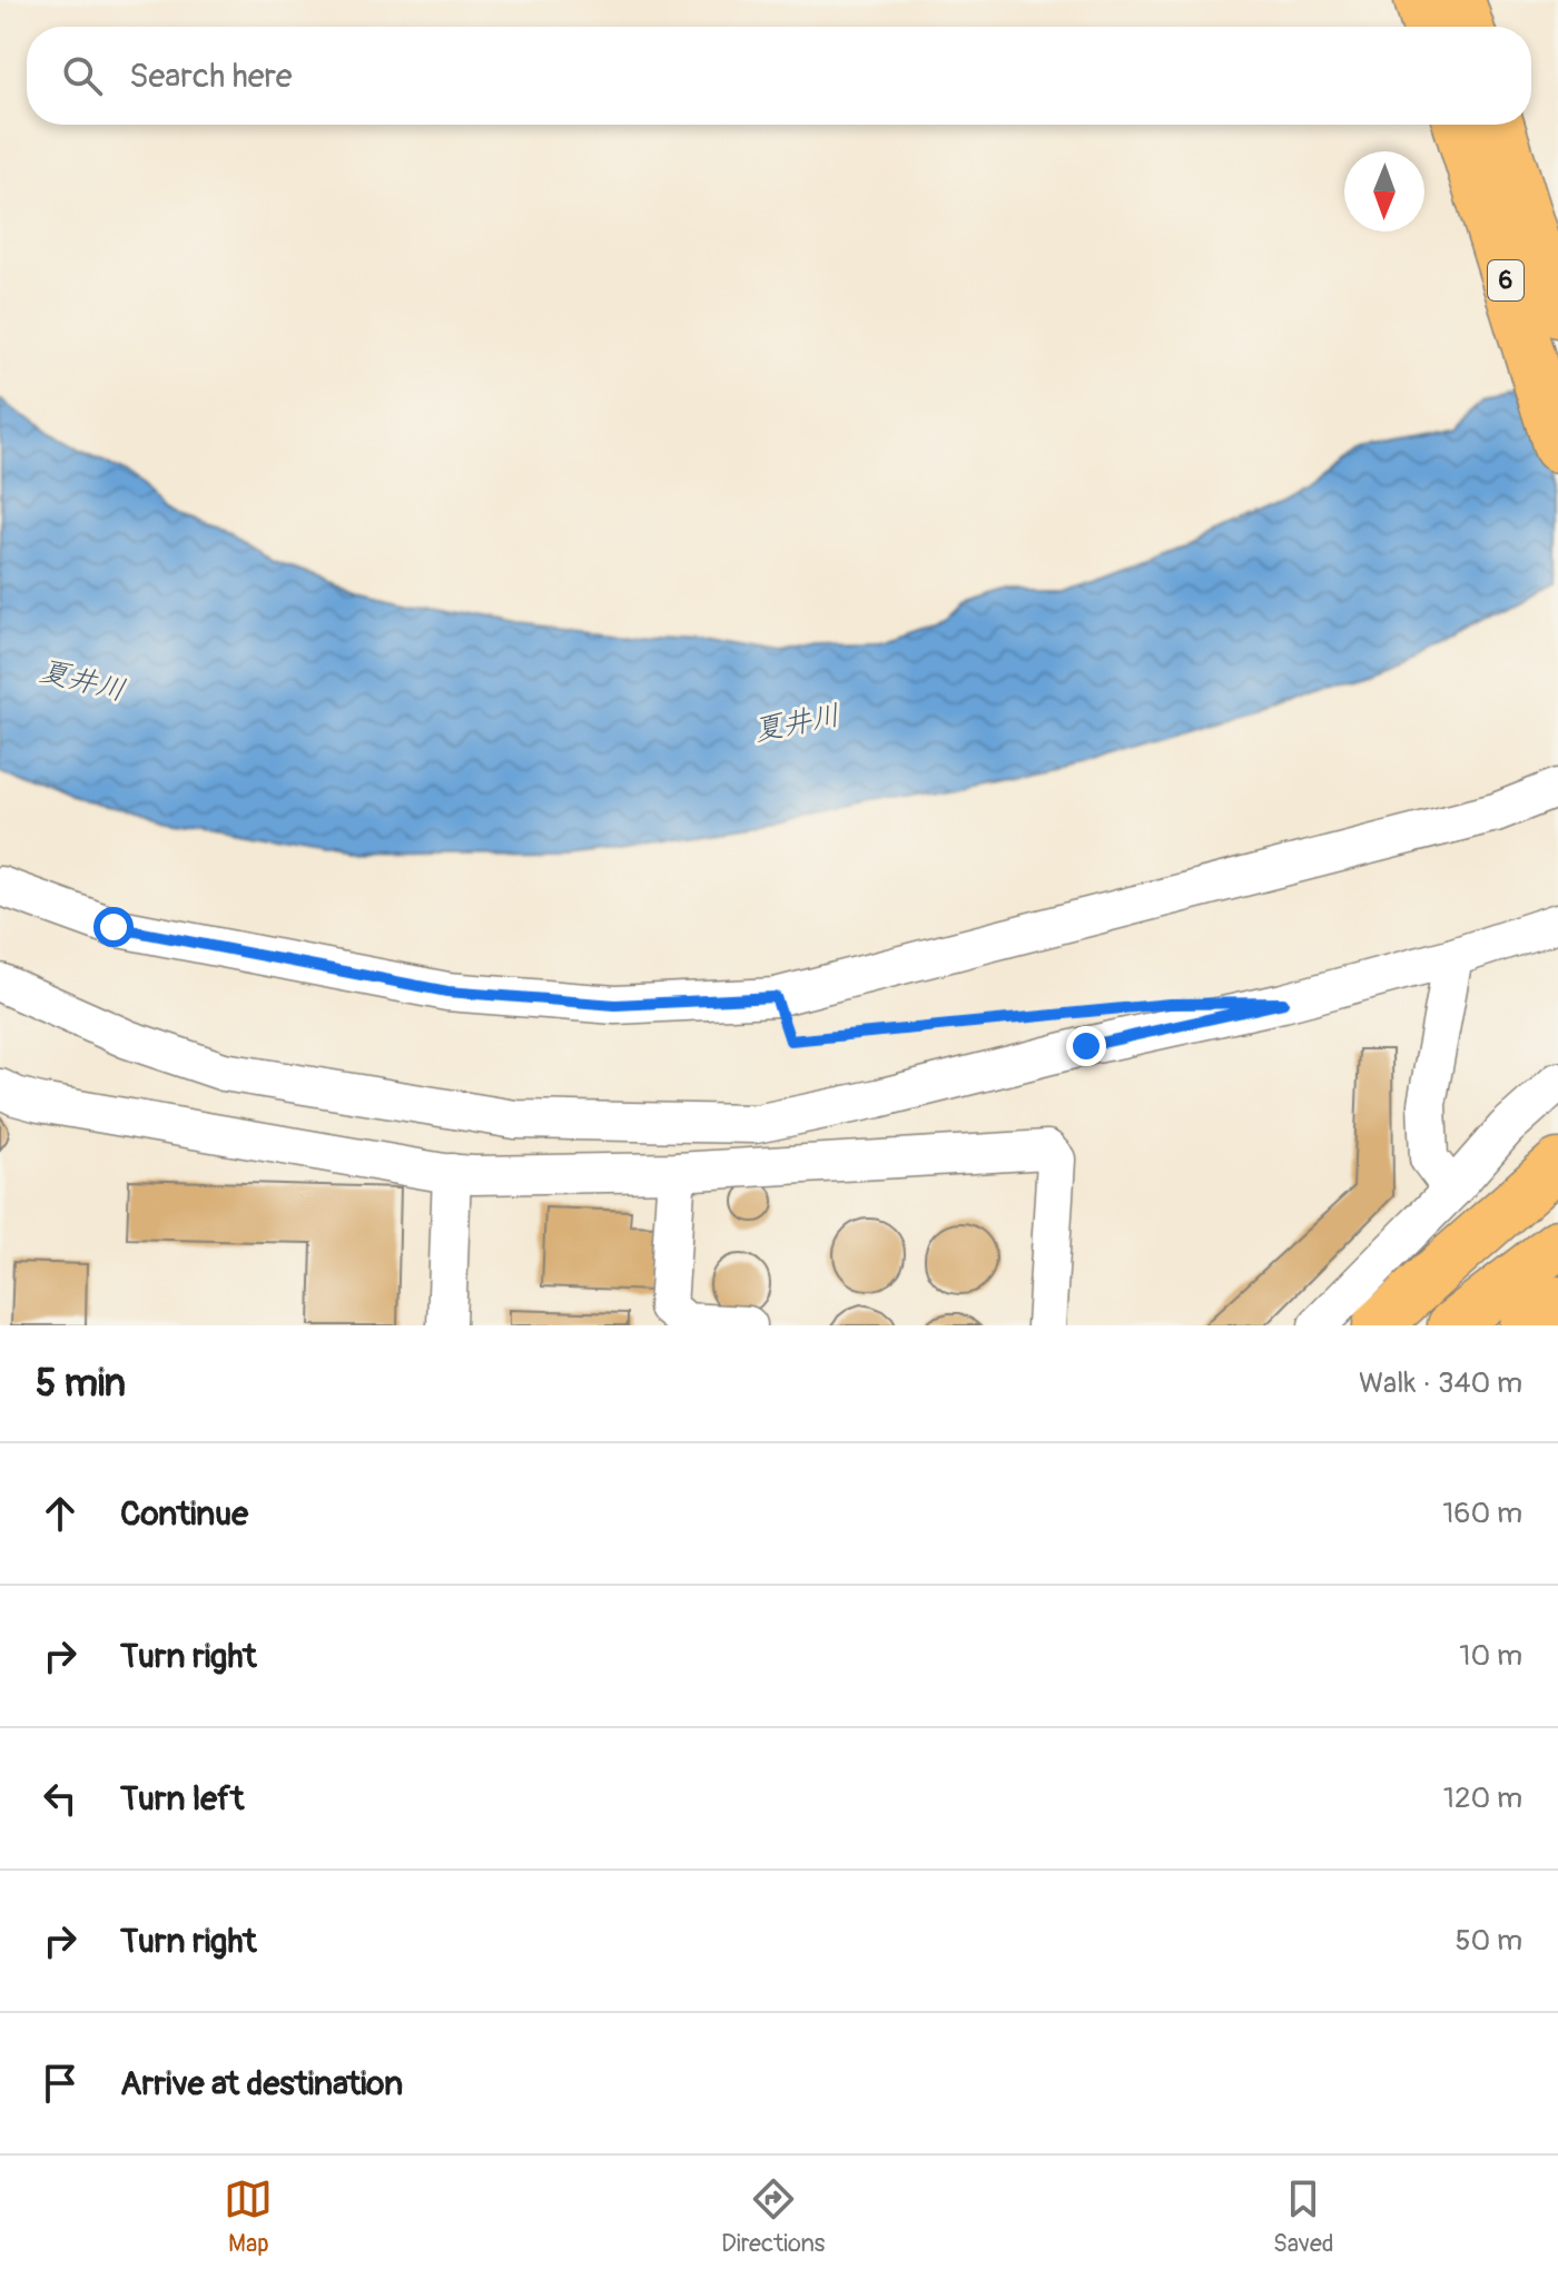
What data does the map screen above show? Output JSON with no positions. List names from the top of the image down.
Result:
{
  "streets": {
    "highway": ["6"]
  },
  "water": ["夏井川"],
  "north": "bottom",
  "page": {
    "search": "Search here",
    "heading": ["5 min", "Walk · 340 m"],
    "list": [
      ["Continue", "160 m"],
      ["Turn right", "10 m"],
      ["Turn left", "120 m"],
      ["Turn right", "50 m"],
      "Arrive at destination"
    ],
    "nav": ["Map", "Directions", "Saved"]
  }
}
